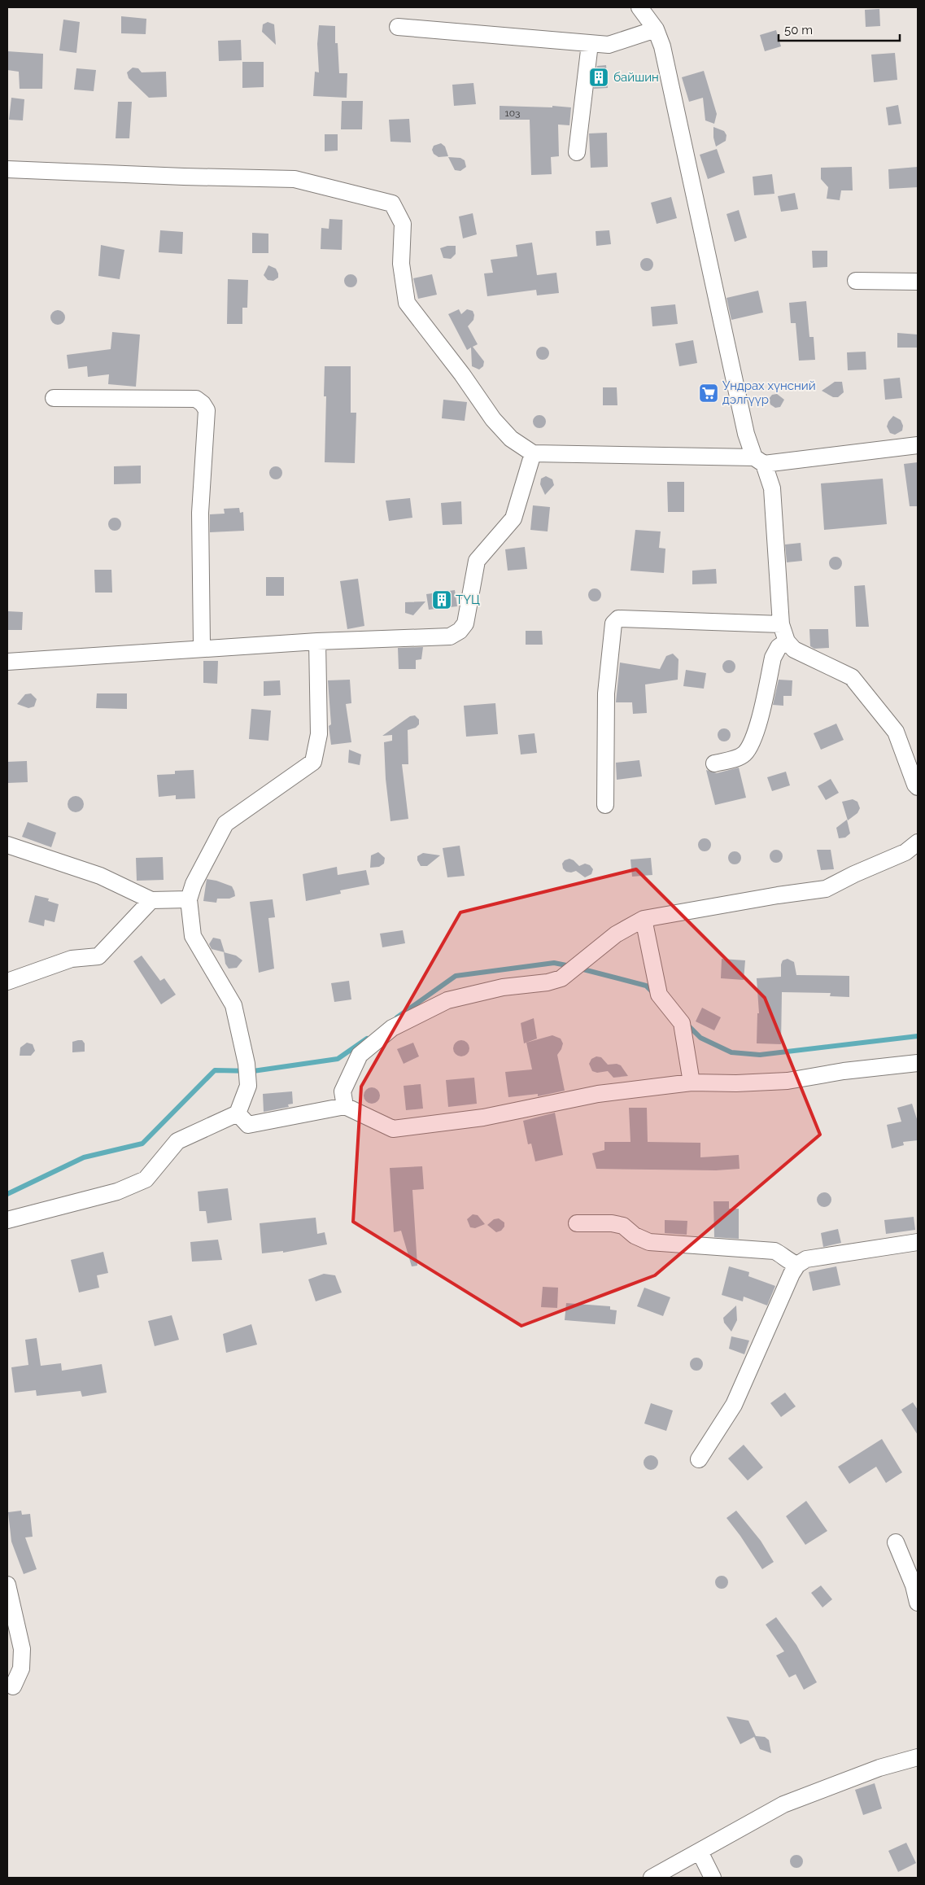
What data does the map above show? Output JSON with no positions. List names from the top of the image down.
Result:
{
  "places": {
    "building": ["байшин", "ТҮЦ"],
    "supermarket": ["Ундрах хүнсний дэлгүүр"]
  },
  "house_numbers": ["103"],
  "scale_bar": "50 m"
}
